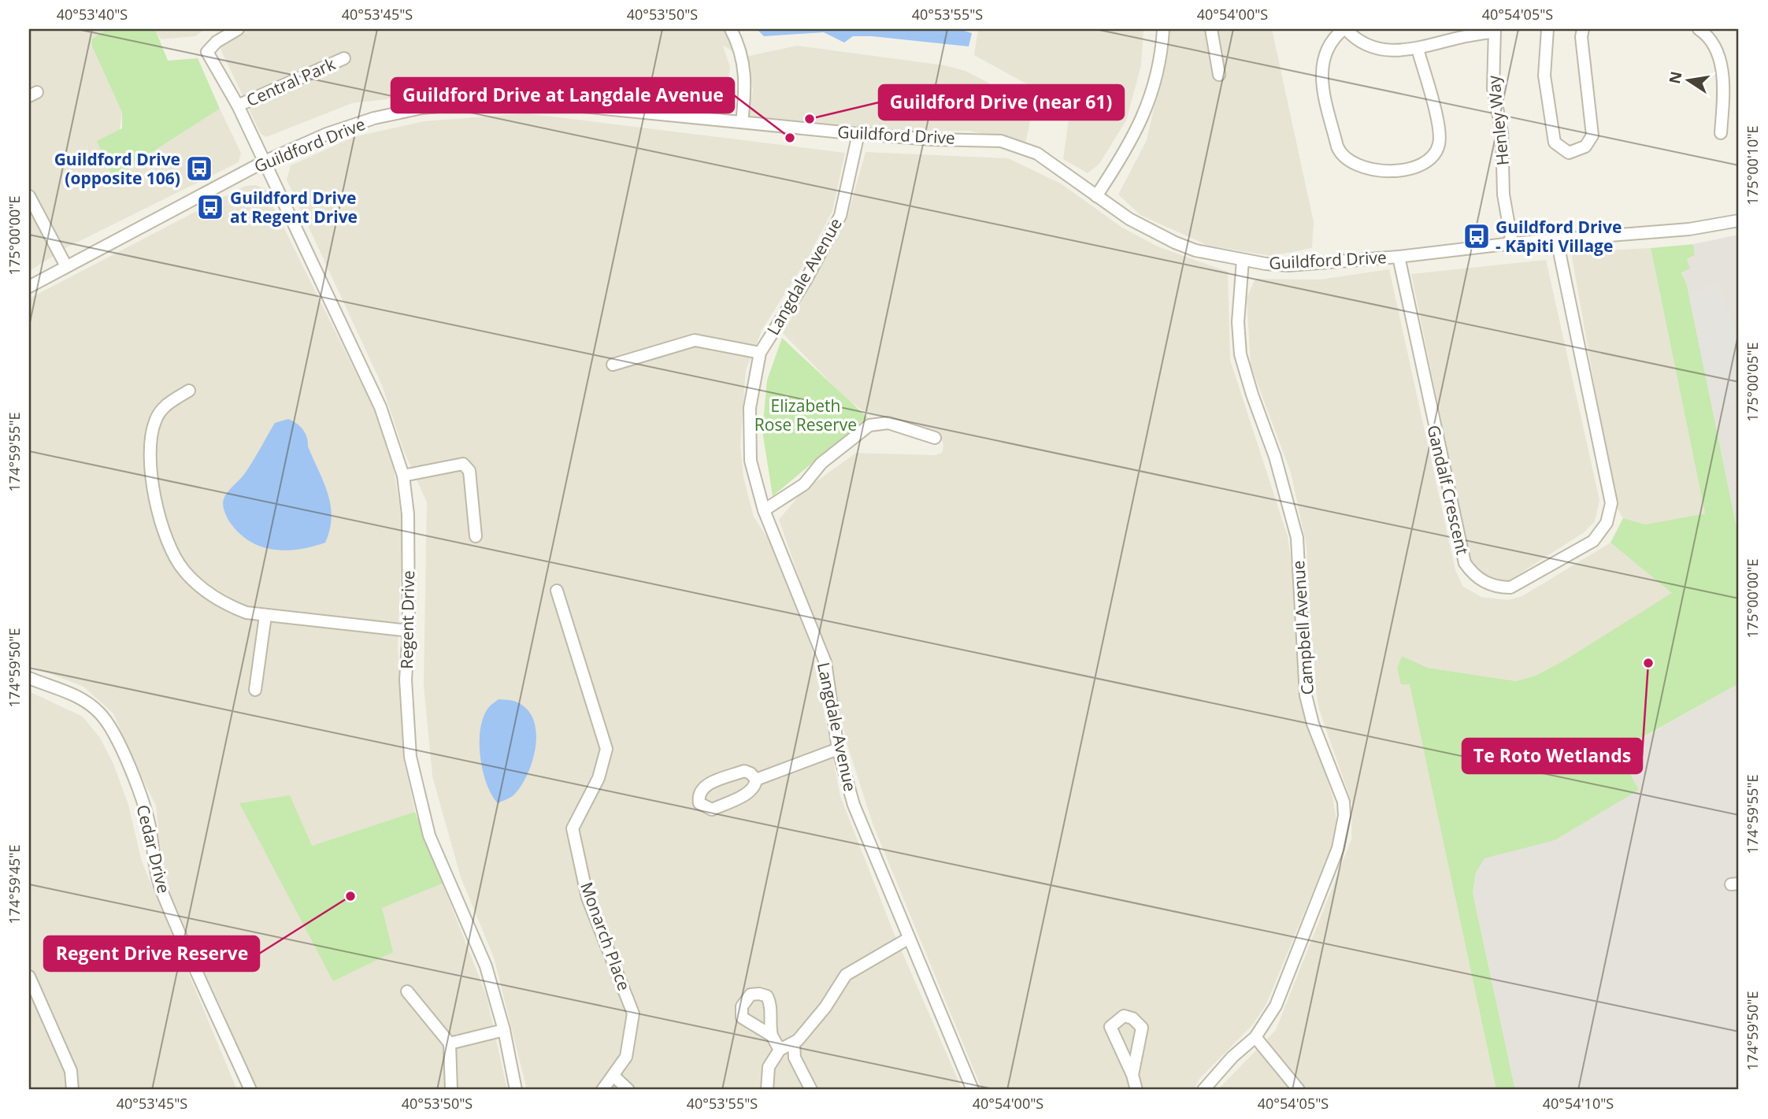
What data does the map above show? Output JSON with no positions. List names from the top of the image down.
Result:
{
  "streets": {
    "street": [
      "Central Park",
      "Henley Way",
      "Guildford Drive",
      "Langdale Avenue",
      "Gandalf Crescent",
      "Regent Drive",
      "Campbell Avenue",
      "Cedar Drive",
      "Monarch Place"
    ]
  },
  "crossings": [
    ["Central Park", "Guildford Drive"],
    ["Central Park", "Regent Drive"],
    ["Henley Way", "Guildford Drive"],
    ["Guildford Drive", "Langdale Avenue"],
    ["Guildford Drive", "Gandalf Crescent"],
    ["Guildford Drive", "Regent Drive"],
    ["Guildford Drive", "Campbell Avenue"]
  ],
  "parks": ["Elizabeth Rose Reserve"],
  "places": {
    "other": [
      "Guildford Drive (near 61)",
      "Guildford Drive at Langdale Avenue",
      "Te Roto Wetlands",
      "Regent Drive Reserve"
    ],
    "bus stop": ["Guildford Drive (opposite 106)", "Guildford Drive at Regent Drive", "Guildford Drive - Kāpiti Village"]
  },
  "north": "left",
  "coordinates": [
    "40°53'40\"S",
    "40°53'45\"S",
    "40°53'50\"S",
    "40°53'55\"S",
    "40°54'00\"S",
    "40°54'05\"S",
    "175°00'10\"E",
    "175°00'00\"E",
    "175°00'05\"E",
    "174°59'55\"E",
    "174°59'50\"E",
    "174°59'45\"E",
    "40°54'10\"S"
  ]
}
